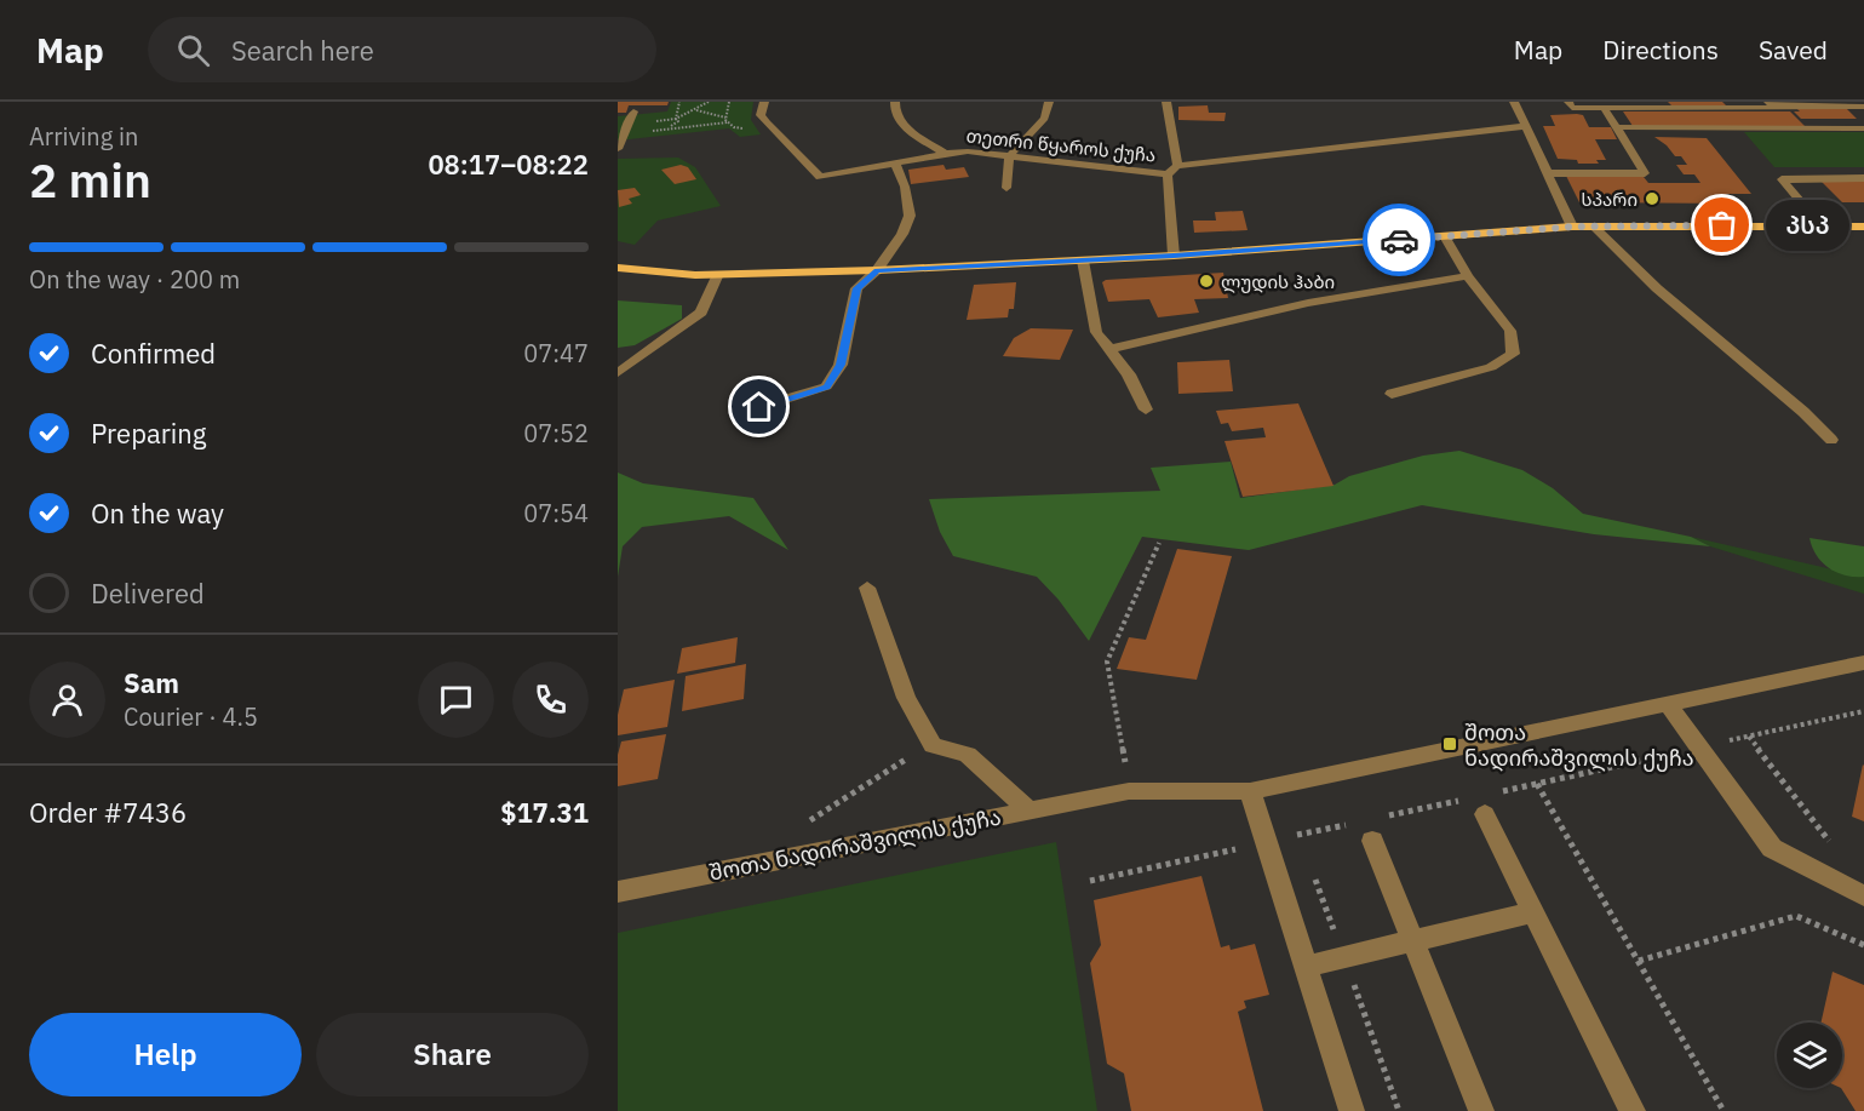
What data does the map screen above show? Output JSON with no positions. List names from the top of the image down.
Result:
{
  "streets": {
    "street": ["თეთრი წყაროს ქუჩა", "შოთა ნადირაშვილის ქუჩა"]
  },
  "places": {
    "other": ["სპარი", "პსპ", "ლუდის ჰაბი"],
    "transit": ["შოთა ნადირაშვილის ქუჩა"]
  },
  "page": {
    "header": "Map",
    "search": "Search here",
    "nav": ["Map", "Directions", "Saved"],
    "heading": ["2 min", "Arriving in", "08:17–08:22"],
    "panel": [
      "Sam",
      "Courier · 4.5",
      "Order #7436",
      "$17.31"
    ],
    "bubble": "პსპ",
    "bar": "On the way · 200 m",
    "list": [
      ["Confirmed", "07:47"],
      ["Preparing", "07:52"],
      ["On the way", "07:54"],
      "Delivered"
    ],
    "buttons": ["Help", "Share"]
  }
}
